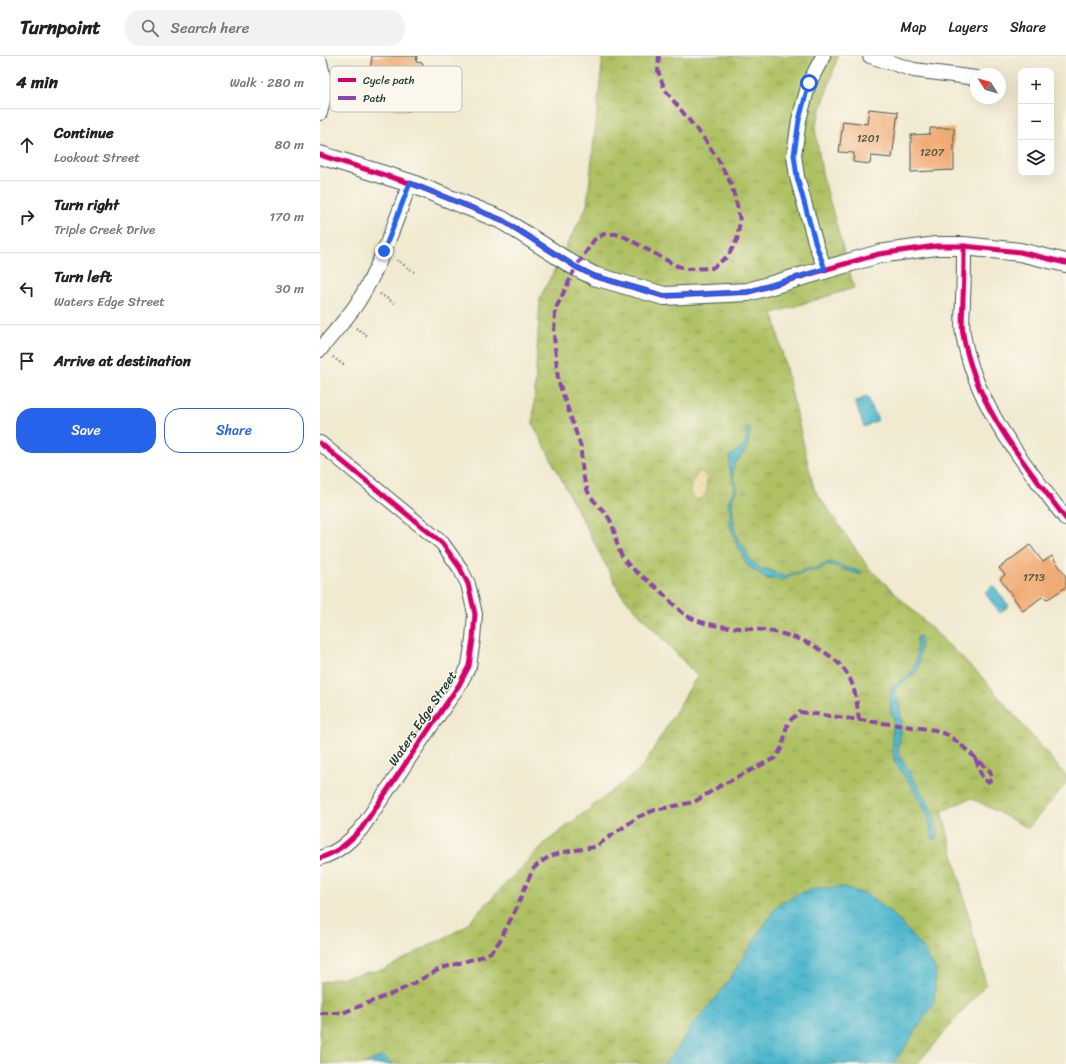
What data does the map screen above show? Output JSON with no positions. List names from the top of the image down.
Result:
{
  "streets": {
    "street": ["Waters Edge Street"]
  },
  "house_numbers": ["1201", "1207", "1713"],
  "legend": ["Cycle path", "Path"],
  "north": "top left",
  "page": {
    "header": "Turnpoint",
    "search": "Search here",
    "nav": ["Map", "Layers", "Share"],
    "heading": ["4 min", "Walk · 280 m"],
    "map_buttons": ["+", "−"],
    "list": [
      ["Continue", "Lookout Street", "80 m"],
      ["Turn right", "Triple Creek Drive", "170 m"],
      ["Turn left", "Waters Edge Street", "30 m"],
      "Arrive at destination"
    ],
    "buttons": ["Save", "Share"]
  }
}
